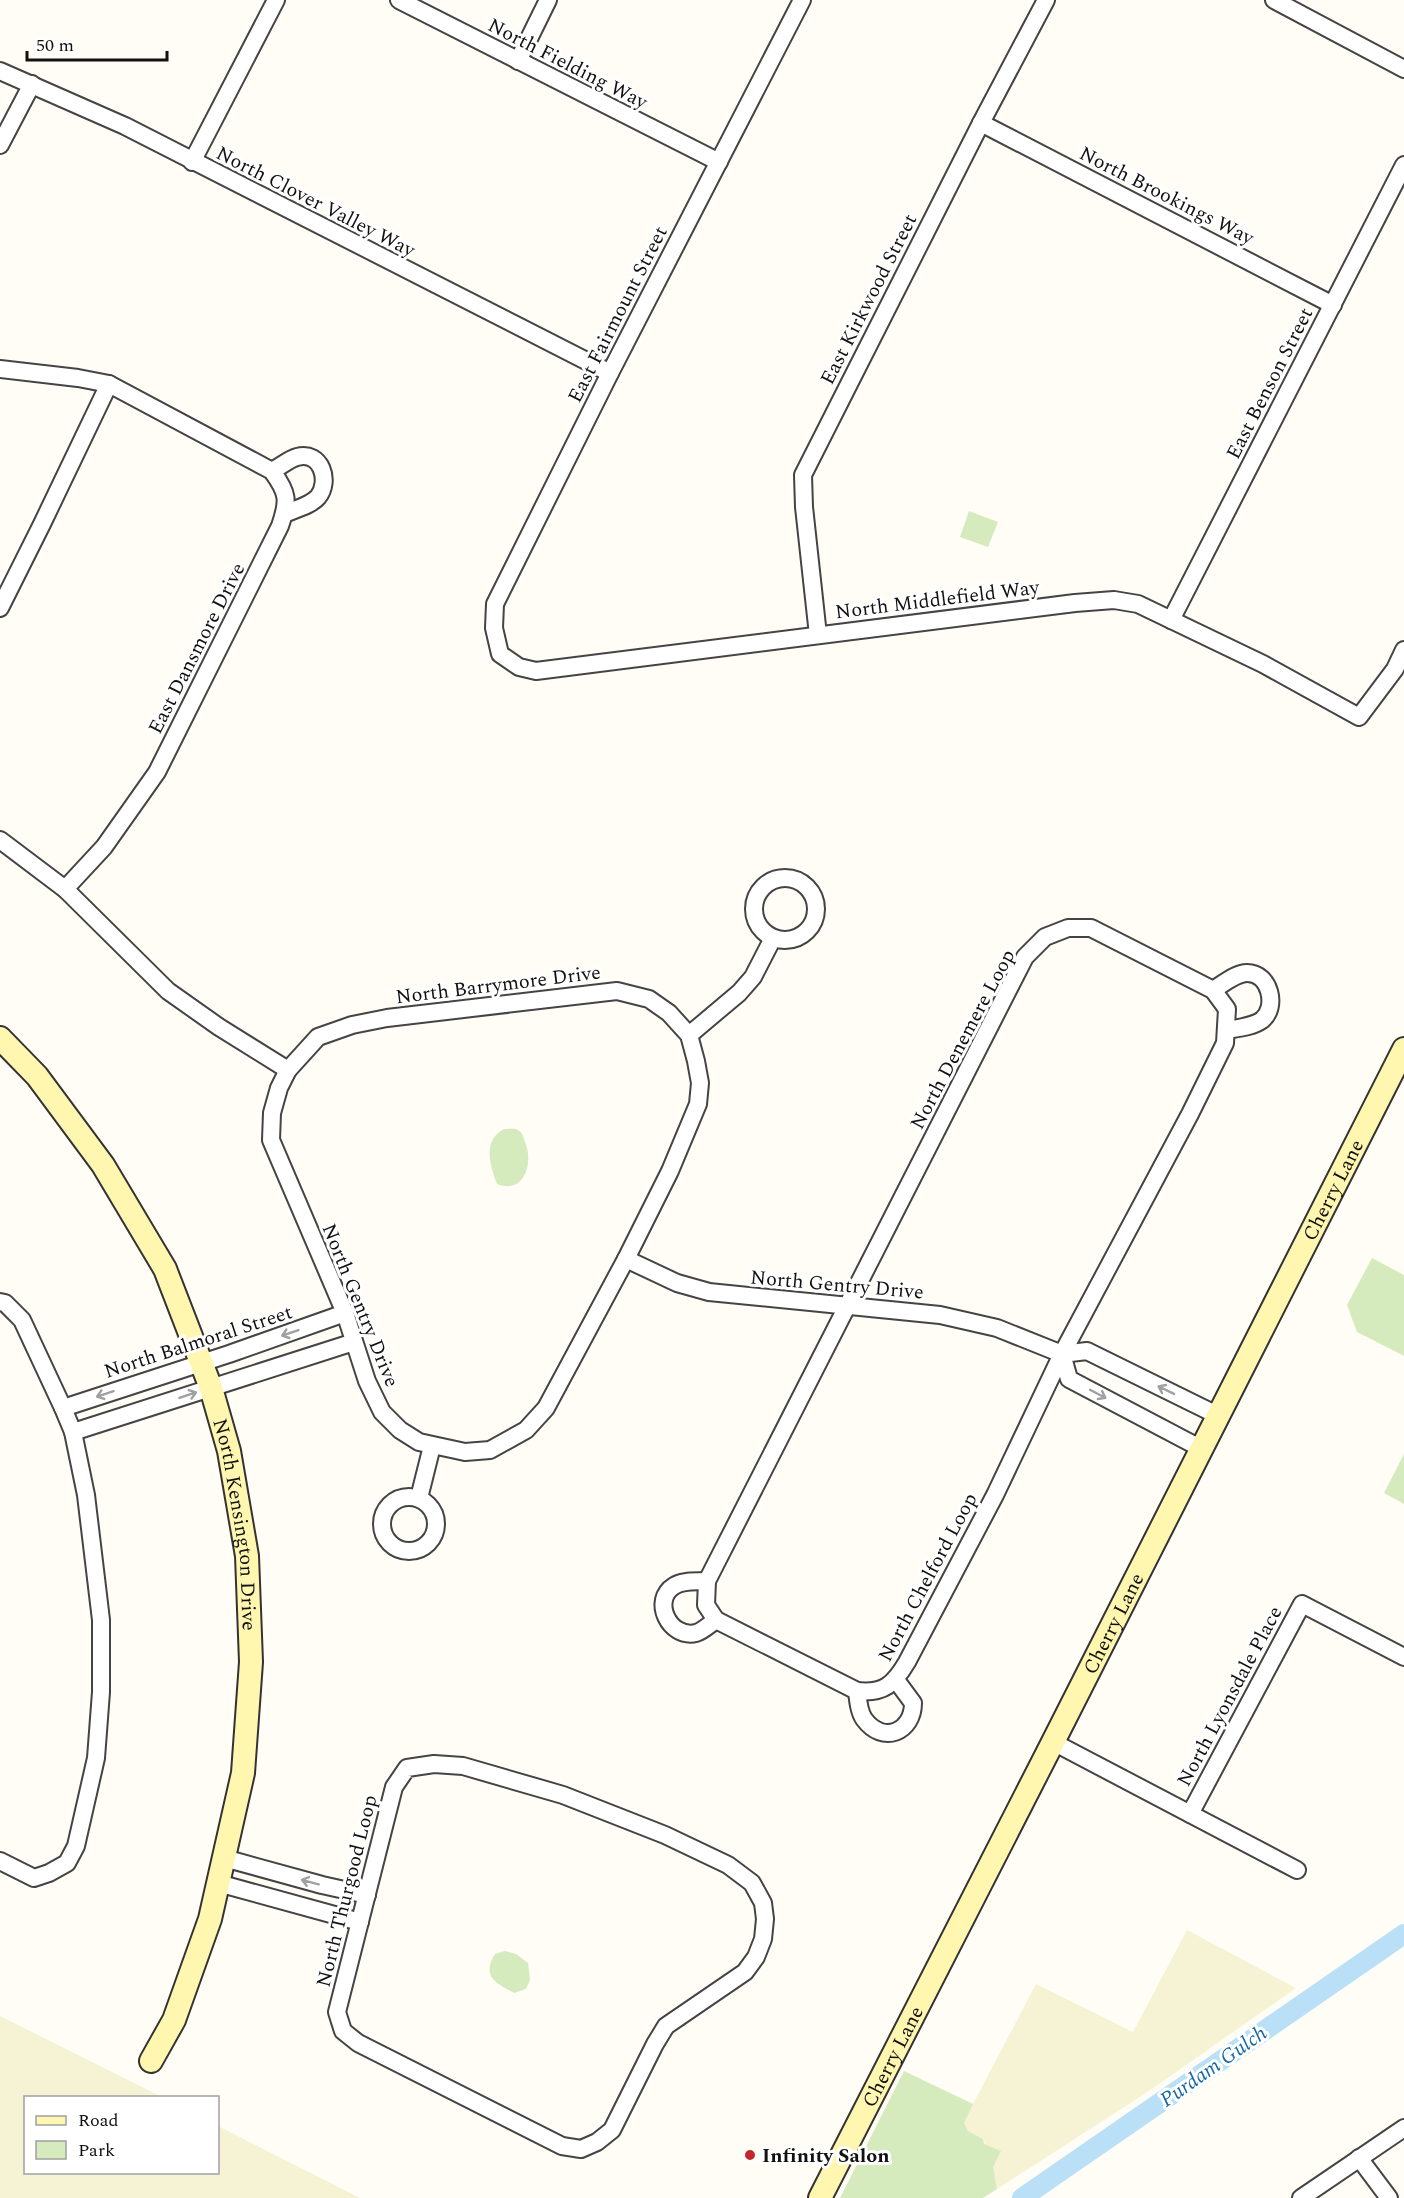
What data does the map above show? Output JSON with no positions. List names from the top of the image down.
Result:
{
  "streets": {
    "main road": ["Cherry Lane", "North Kensington Drive"],
    "street": [
      "North Fielding Way",
      "North Brookings Way",
      "North Clover Valley Way",
      "East Kirkwood Street",
      "East Fairmount Street",
      "East Benson Street",
      "North Middlefield Way",
      "East Dansmore Drive",
      "North Barrymore Drive",
      "North Denemere Loop",
      "North Gentry Drive",
      "North Balmoral Street",
      "North Chelford Loop",
      "North Lyonsdale Place",
      "North Thurgood Loop"
    ]
  },
  "crossings": [
    ["North Fielding Way", "East Fairmount Street"],
    ["North Brookings Way", "East Kirkwood Street"],
    ["North Brookings Way", "East Benson Street"],
    ["North Clover Valley Way", "East Fairmount Street"],
    ["East Kirkwood Street", "North Middlefield Way"],
    ["East Fairmount Street", "North Middlefield Way"],
    ["East Benson Street", "North Middlefield Way"],
    ["North Barrymore Drive", "North Gentry Drive"],
    ["North Denemere Loop", "North Gentry Drive"],
    ["Cherry Lane", "North Gentry Drive"],
    ["North Gentry Drive", "North Balmoral Street"],
    ["North Gentry Drive", "North Chelford Loop"],
    ["North Balmoral Street", "North Kensington Drive"]
  ],
  "water": ["Purdam Gulch"],
  "places": ["Infinity Salon"],
  "legend": ["Road", "Park"],
  "scale_bar": "50 m"
}
